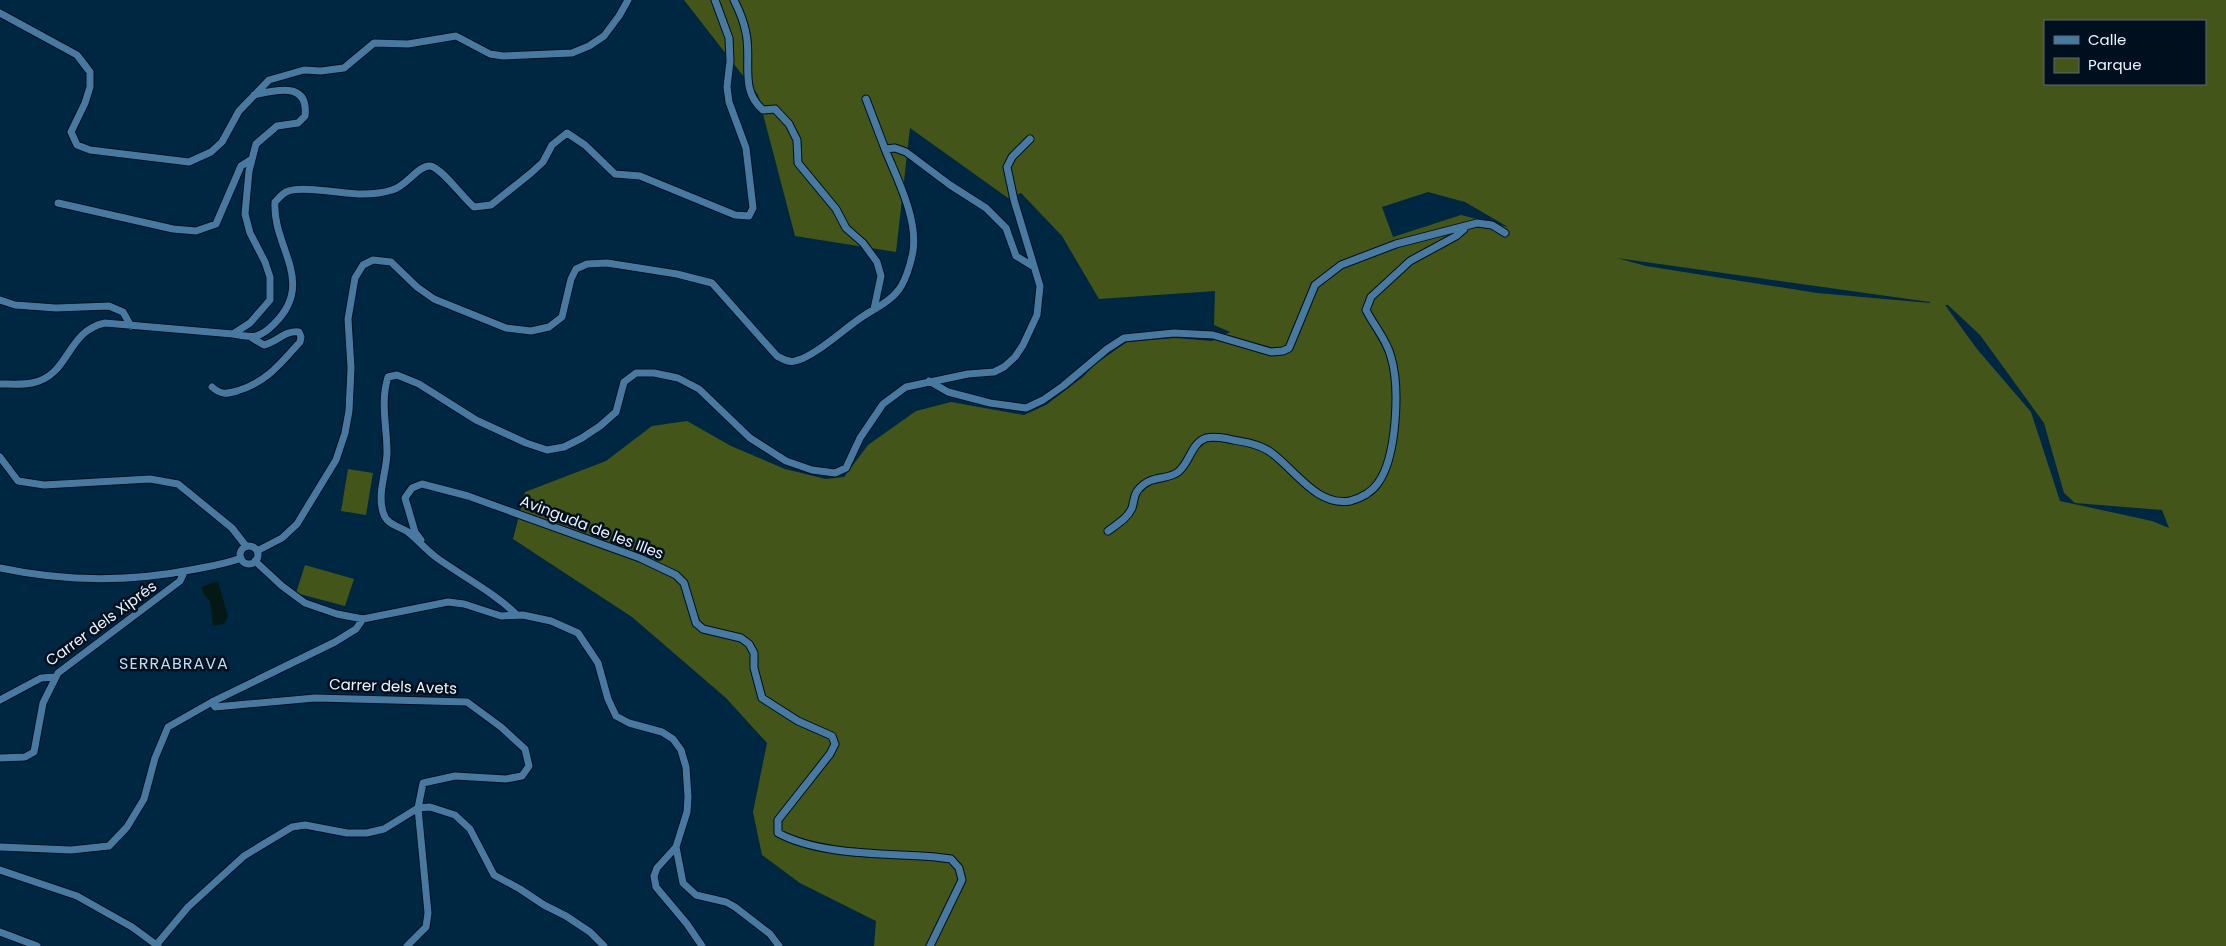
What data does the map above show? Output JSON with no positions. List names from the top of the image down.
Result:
{
  "streets": {
    "street": ["Avinguda de les Illes", "Carrer dels Xiprés", "Carrer dels Avets"]
  },
  "districts": ["SERRABRAVA"],
  "legend": ["Calle", "Parque"]
}
